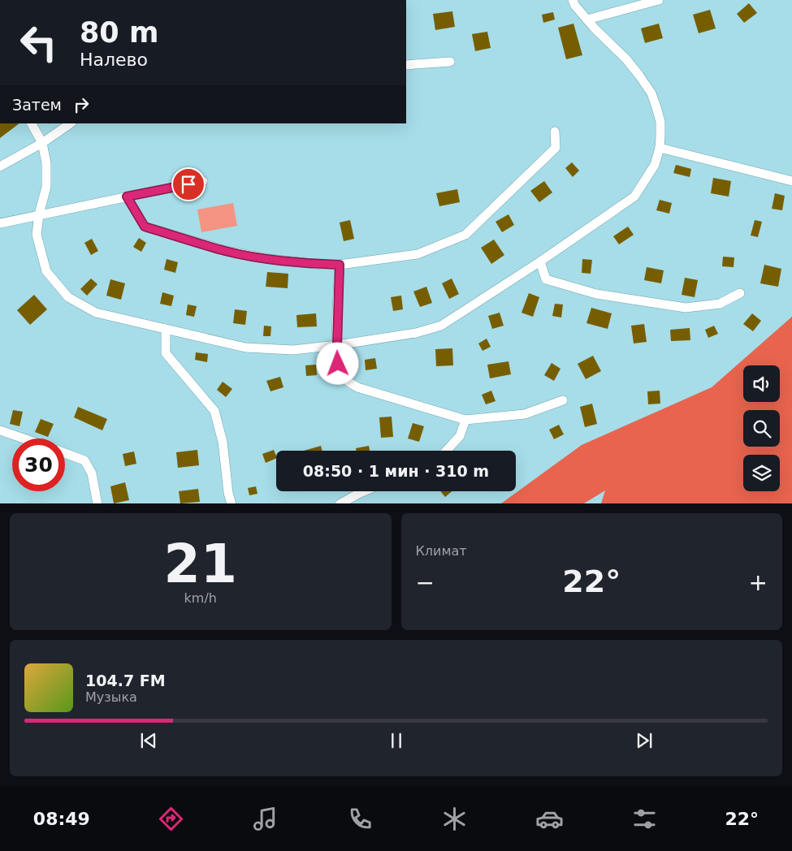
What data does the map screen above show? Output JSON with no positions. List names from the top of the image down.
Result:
{
  "page": {
    "turn": ["80 m", "Налево"],
    "then": "Затем",
    "limit": "30",
    "trip": "08:50 · 1 мин · 310 m",
    "tile": [
      ["21", "km/h"],
      "Климат"
    ],
    "heat": ["−", "22°", "+"],
    "song": ["104.7 FM", "Музыка"],
    "tabs": ["08:49", "22°"]
  }
}
